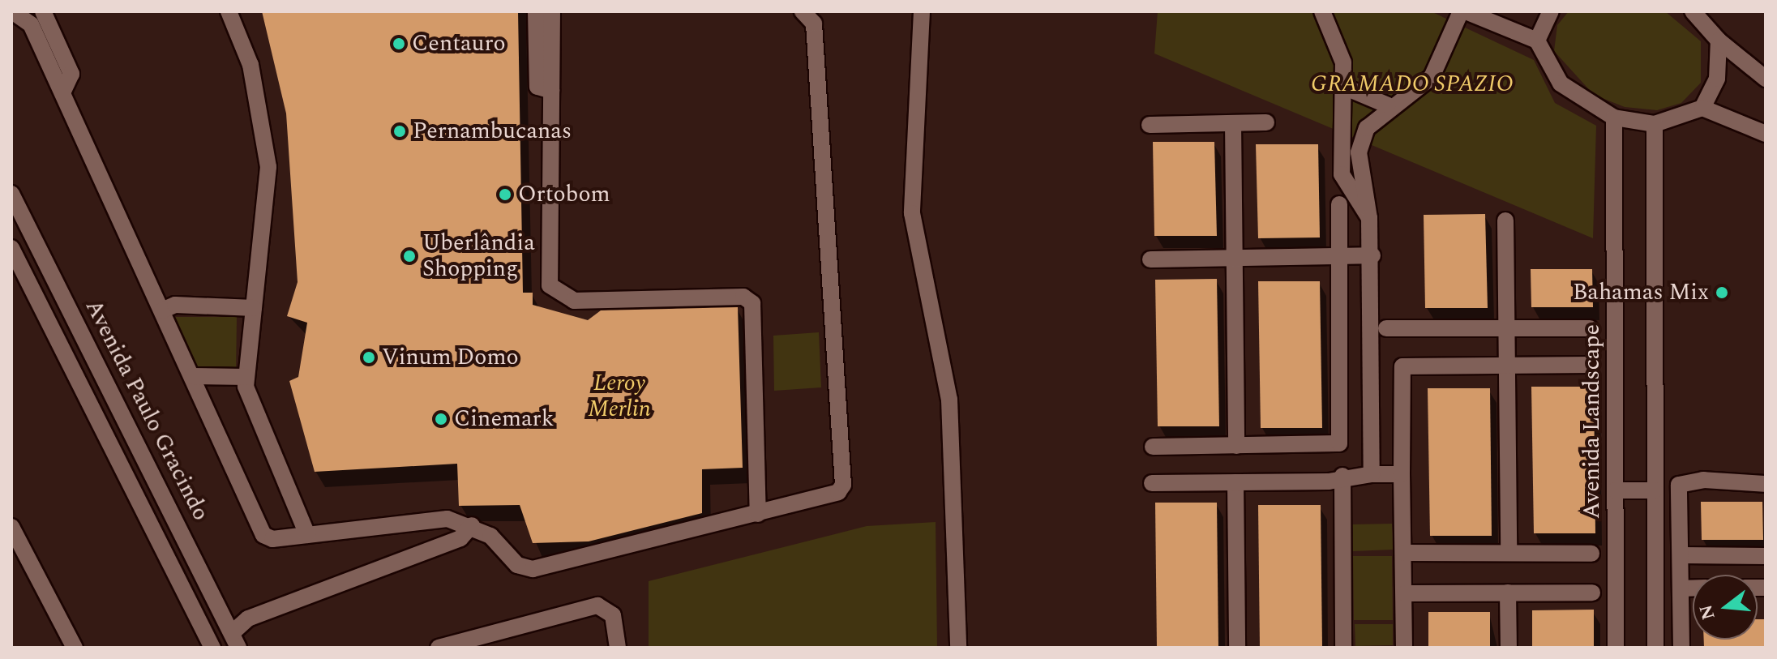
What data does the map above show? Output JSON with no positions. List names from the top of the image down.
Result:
{
  "streets": {
    "street": ["Avenida Paulo Gracindo", "Avenida Landscape"]
  },
  "parks": ["GRAMADO SPAZIO", "Leroy Merlin"],
  "places": [
    "Centauro",
    "Pernambucanas",
    "Ortobom",
    "Uberlândia Shopping",
    "Bahamas Mix",
    "Vinum Domo",
    "Cinemark"
  ],
  "north": "left"
}
